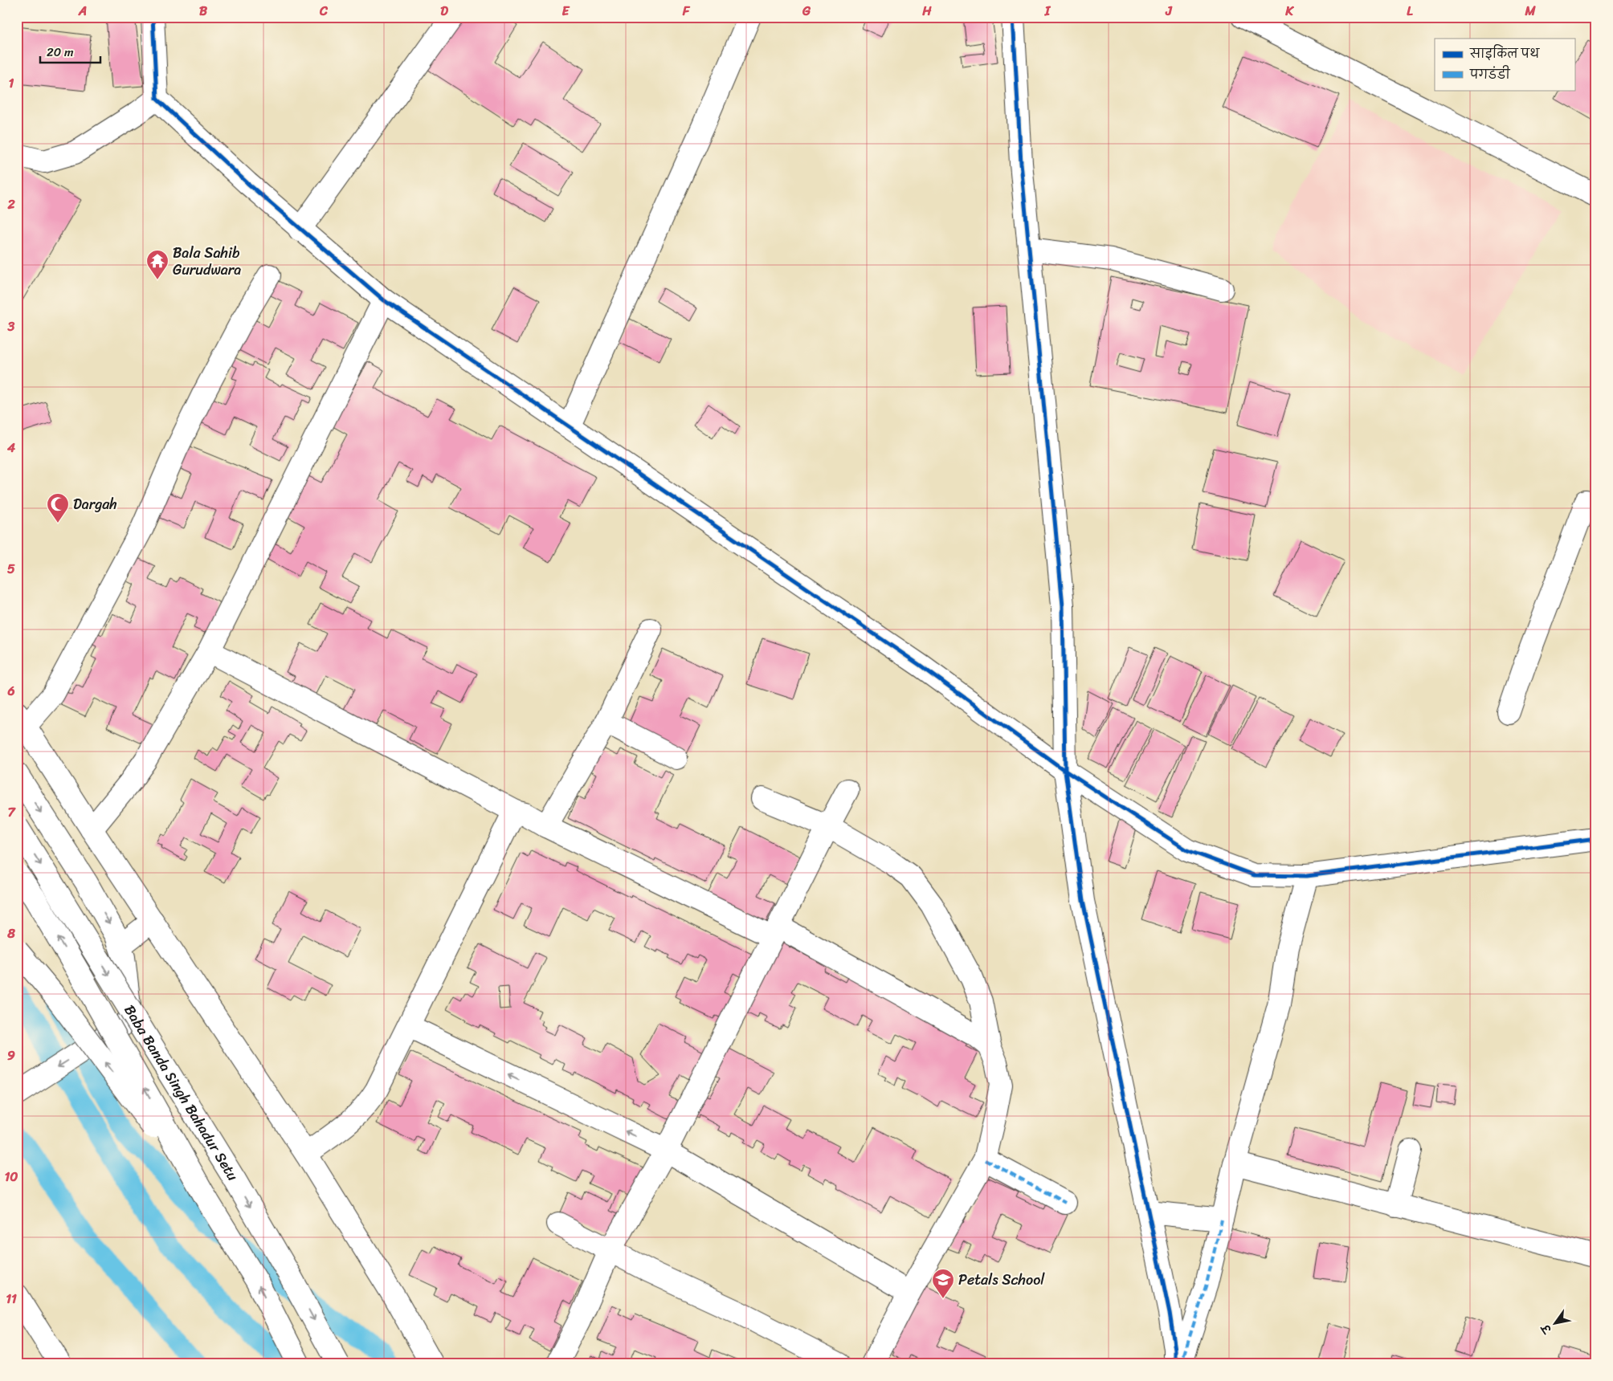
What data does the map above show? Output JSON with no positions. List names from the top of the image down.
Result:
{
  "streets": {
    "main road": ["Baba Banda Singh Bahadur Setu"]
  },
  "places": {
    "temple": ["Bala Sahib Gurudwara"],
    "mosque": ["Dargah"],
    "school or university": ["Petals School"]
  },
  "legend": ["साइकिल पथ", "पगडंडी"],
  "scale_bar": "20 m",
  "north": "bottom left",
  "grid": {
    "columns": [
      "A",
      "B",
      "C",
      "D",
      "E",
      "F",
      "G",
      "H",
      "I",
      "J",
      "K",
      "L",
      "M"
    ],
    "rows": [
      "1",
      "2",
      "3",
      "4",
      "5",
      "6",
      "7",
      "8",
      "9",
      "10",
      "11"
    ]
  }
}
